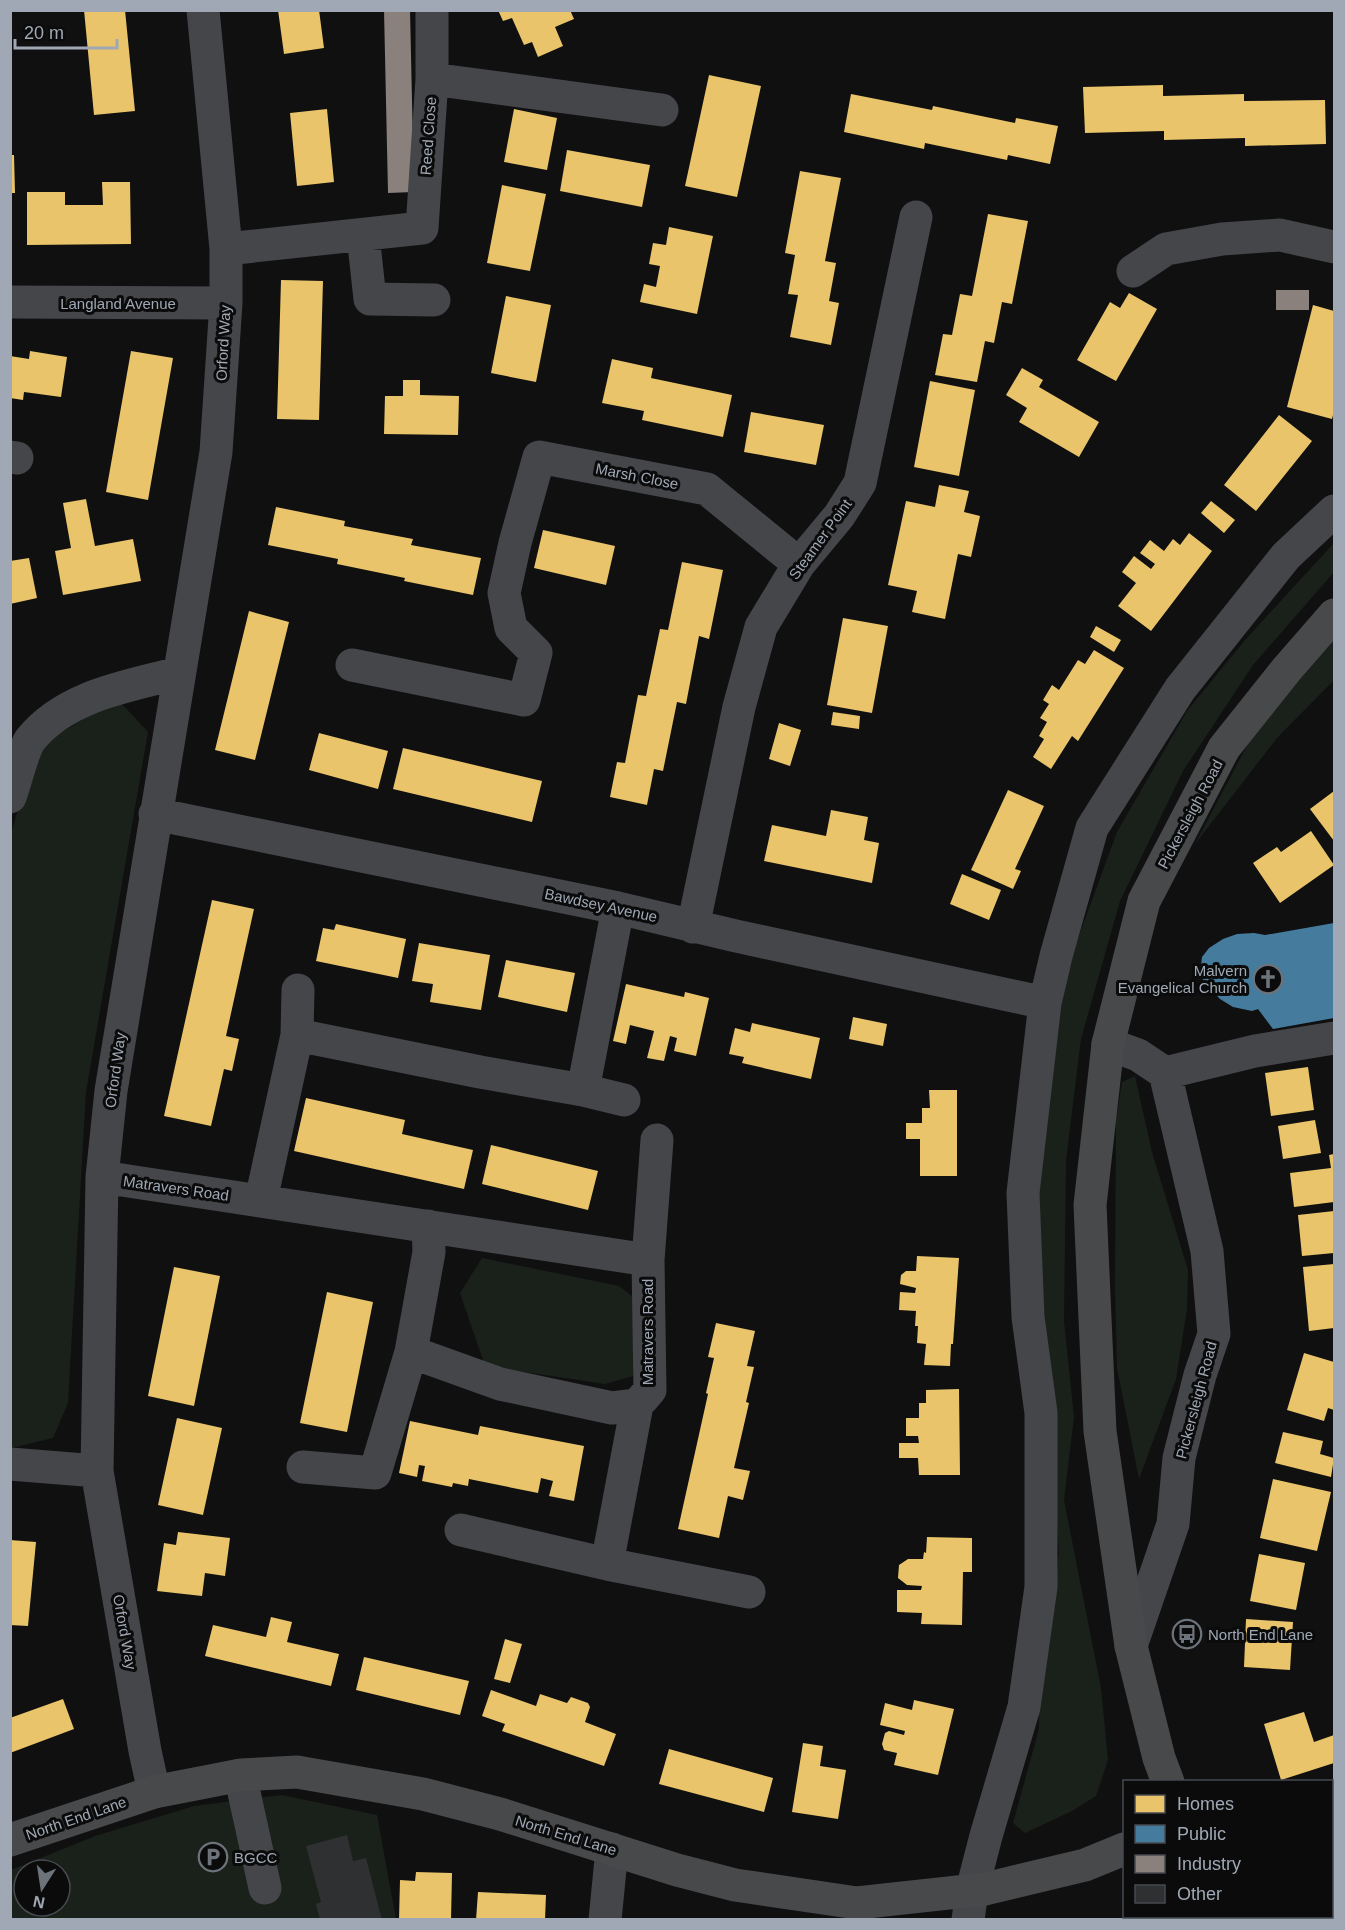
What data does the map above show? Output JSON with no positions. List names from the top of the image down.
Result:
{
  "streets": {
    "main road": ["Pickersleigh Road", "North End Lane"],
    "street": [
      "Reed Close",
      "Langland Avenue",
      "Orford Way",
      "Marsh Close",
      "Steamer Point",
      "Bawdsey Avenue",
      "Matravers Road"
    ]
  },
  "crossings": [
    ["Reed Close", "Orford Way"],
    ["Langland Avenue", "Orford Way"],
    ["Orford Way", "Bawdsey Avenue"],
    ["Orford Way", "Matravers Road"],
    ["Orford Way", "North End Lane"],
    ["Marsh Close", "Steamer Point"],
    ["Steamer Point", "Bawdsey Avenue"]
  ],
  "places": {
    "church": ["Malvern Evangelical Church"],
    "bus stop": ["North End Lane"],
    "parking": ["BGCC"]
  },
  "legend": [
    "Homes",
    "Public",
    "Industry",
    "Other"
  ],
  "scale_bar": "20 m",
  "north": "bottom"
}
